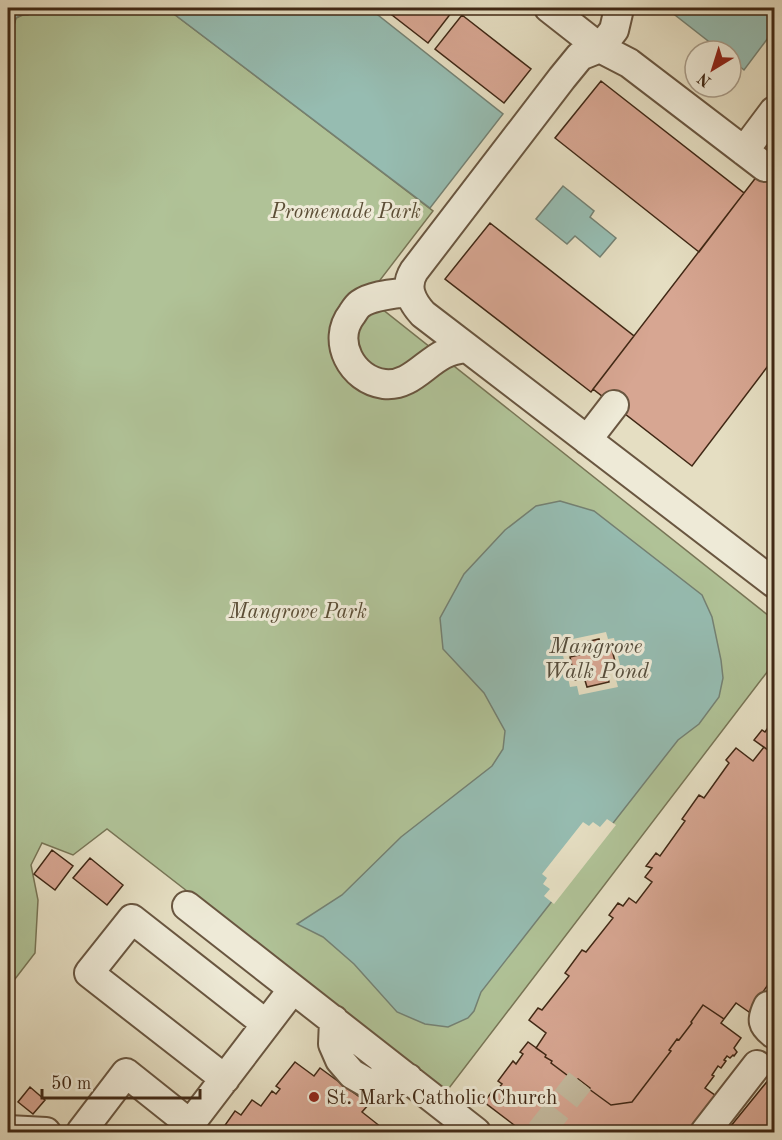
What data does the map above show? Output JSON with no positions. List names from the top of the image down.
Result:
{
  "water": ["Mangrove Walk Pond"],
  "parks": ["Promenade Park", "Mangrove Park"],
  "places": ["St. Mark Catholic Church"],
  "scale_bar": "50 m",
  "north": "bottom left"
}
